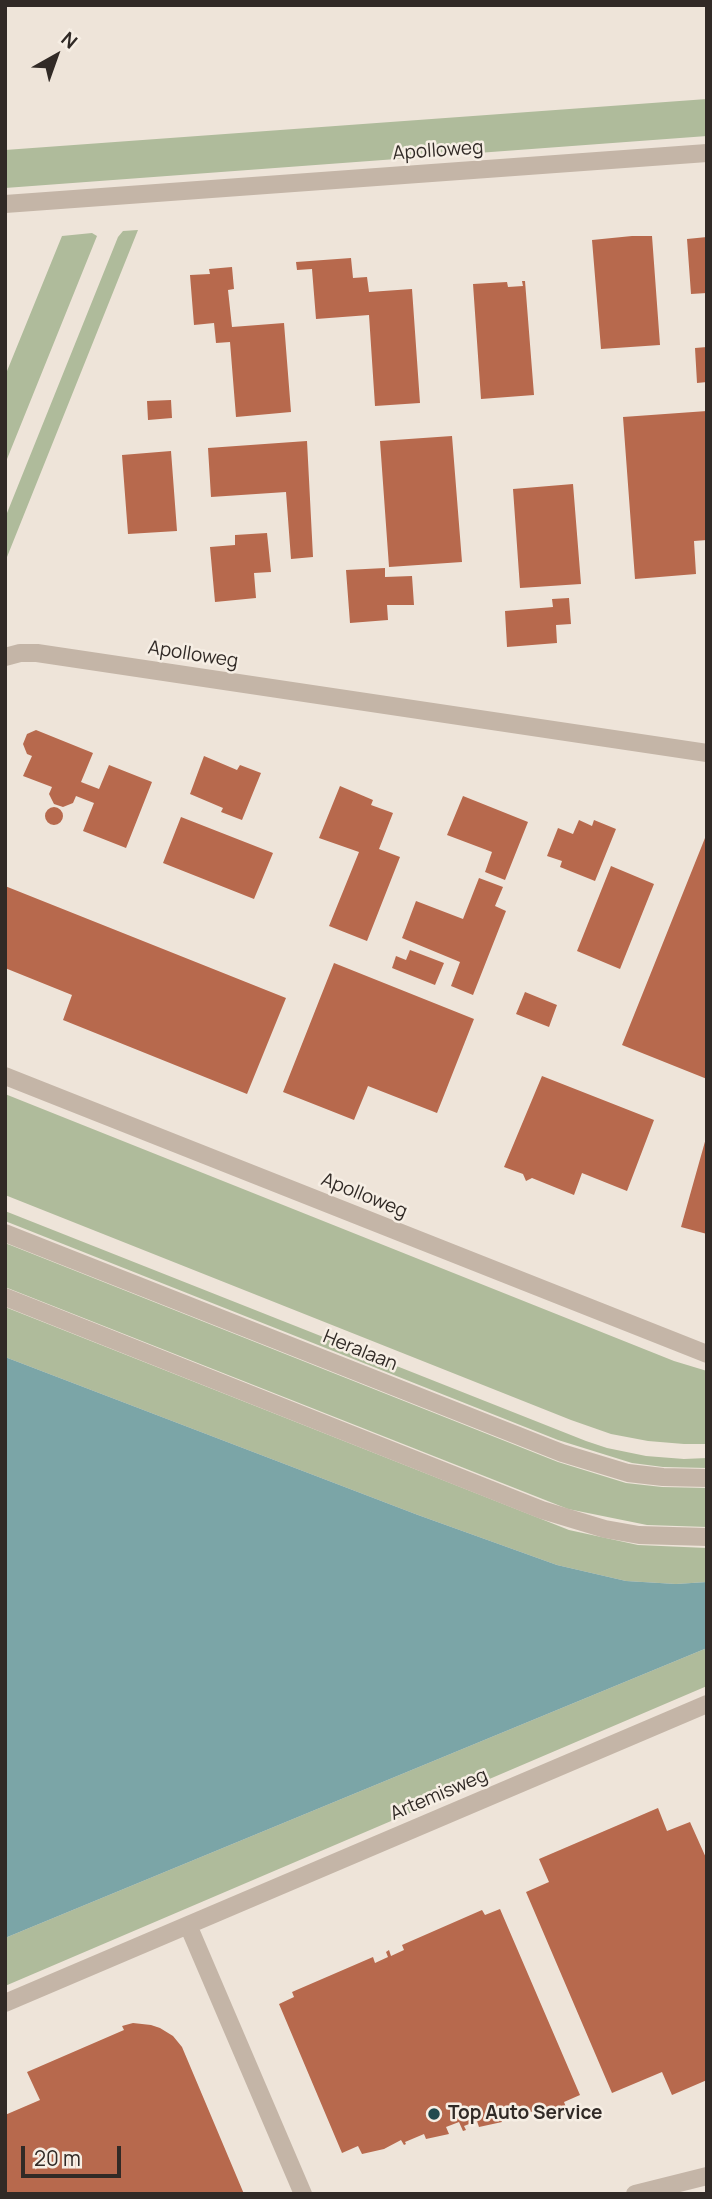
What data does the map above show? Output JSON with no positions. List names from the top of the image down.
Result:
{
  "streets": {
    "street": ["Apolloweg", "Heralaan", "Artemisweg"]
  },
  "places": ["Top Auto Service"],
  "scale_bar": "20 m",
  "north": "top right"
}
